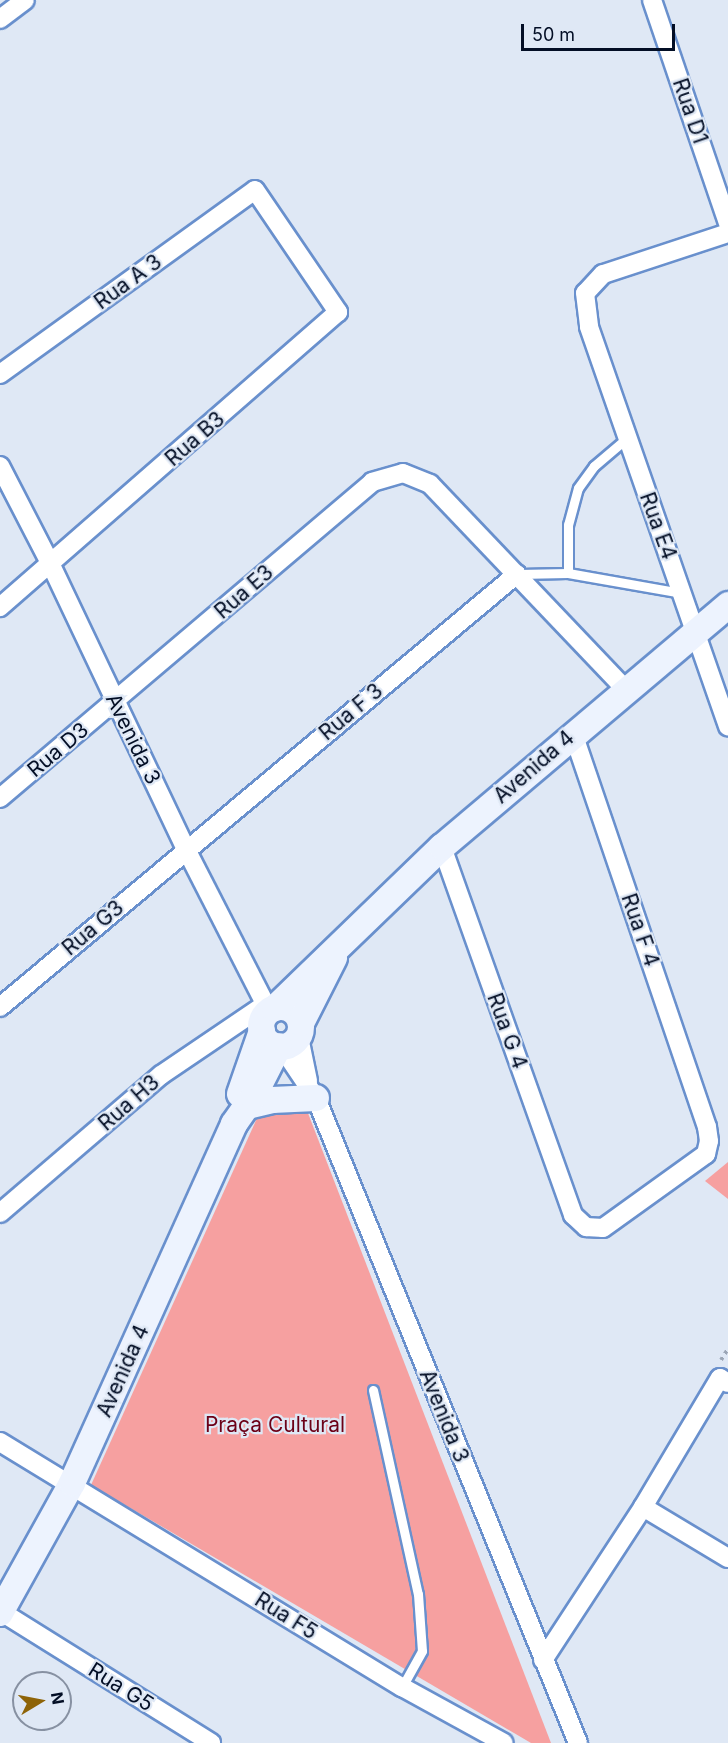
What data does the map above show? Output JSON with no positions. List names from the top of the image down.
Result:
{
  "streets": {
    "street": [
      "Rua D1",
      "Rua A 3",
      "Rua B3",
      "Rua E4",
      "Rua E3",
      "Rua F 3",
      "Avenida 3",
      "Rua D3",
      "Avenida 4",
      "Rua G3",
      "Rua F 4",
      "Rua G 4",
      "Rua H3",
      "Rua F5",
      "Rua G5"
    ]
  },
  "crossings": [
    ["Rua A 3", "Rua B3"],
    ["Rua B3", "Avenida 3"],
    ["Rua E4", "Avenida 4"],
    ["Rua E3", "Rua F 3"],
    ["Rua E3", "Avenida 3"],
    ["Rua E3", "Rua D3"],
    ["Rua F 3", "Avenida 3"],
    ["Rua F 3", "Rua G3"],
    ["Avenida 3", "Rua D3"],
    ["Avenida 3", "Avenida 4"],
    ["Avenida 3", "Rua G3"],
    ["Avenida 3", "Rua H3"],
    ["Avenida 4", "Rua F 4"],
    ["Avenida 4", "Rua G 4"],
    ["Avenida 4", "Rua H3"],
    ["Avenida 4", "Rua F5"],
    ["Avenida 4", "Rua G5"],
    ["Rua F 4", "Rua G 4"]
  ],
  "parks": ["Praça Cultural"],
  "scale_bar": "50 m",
  "north": "right"
}
